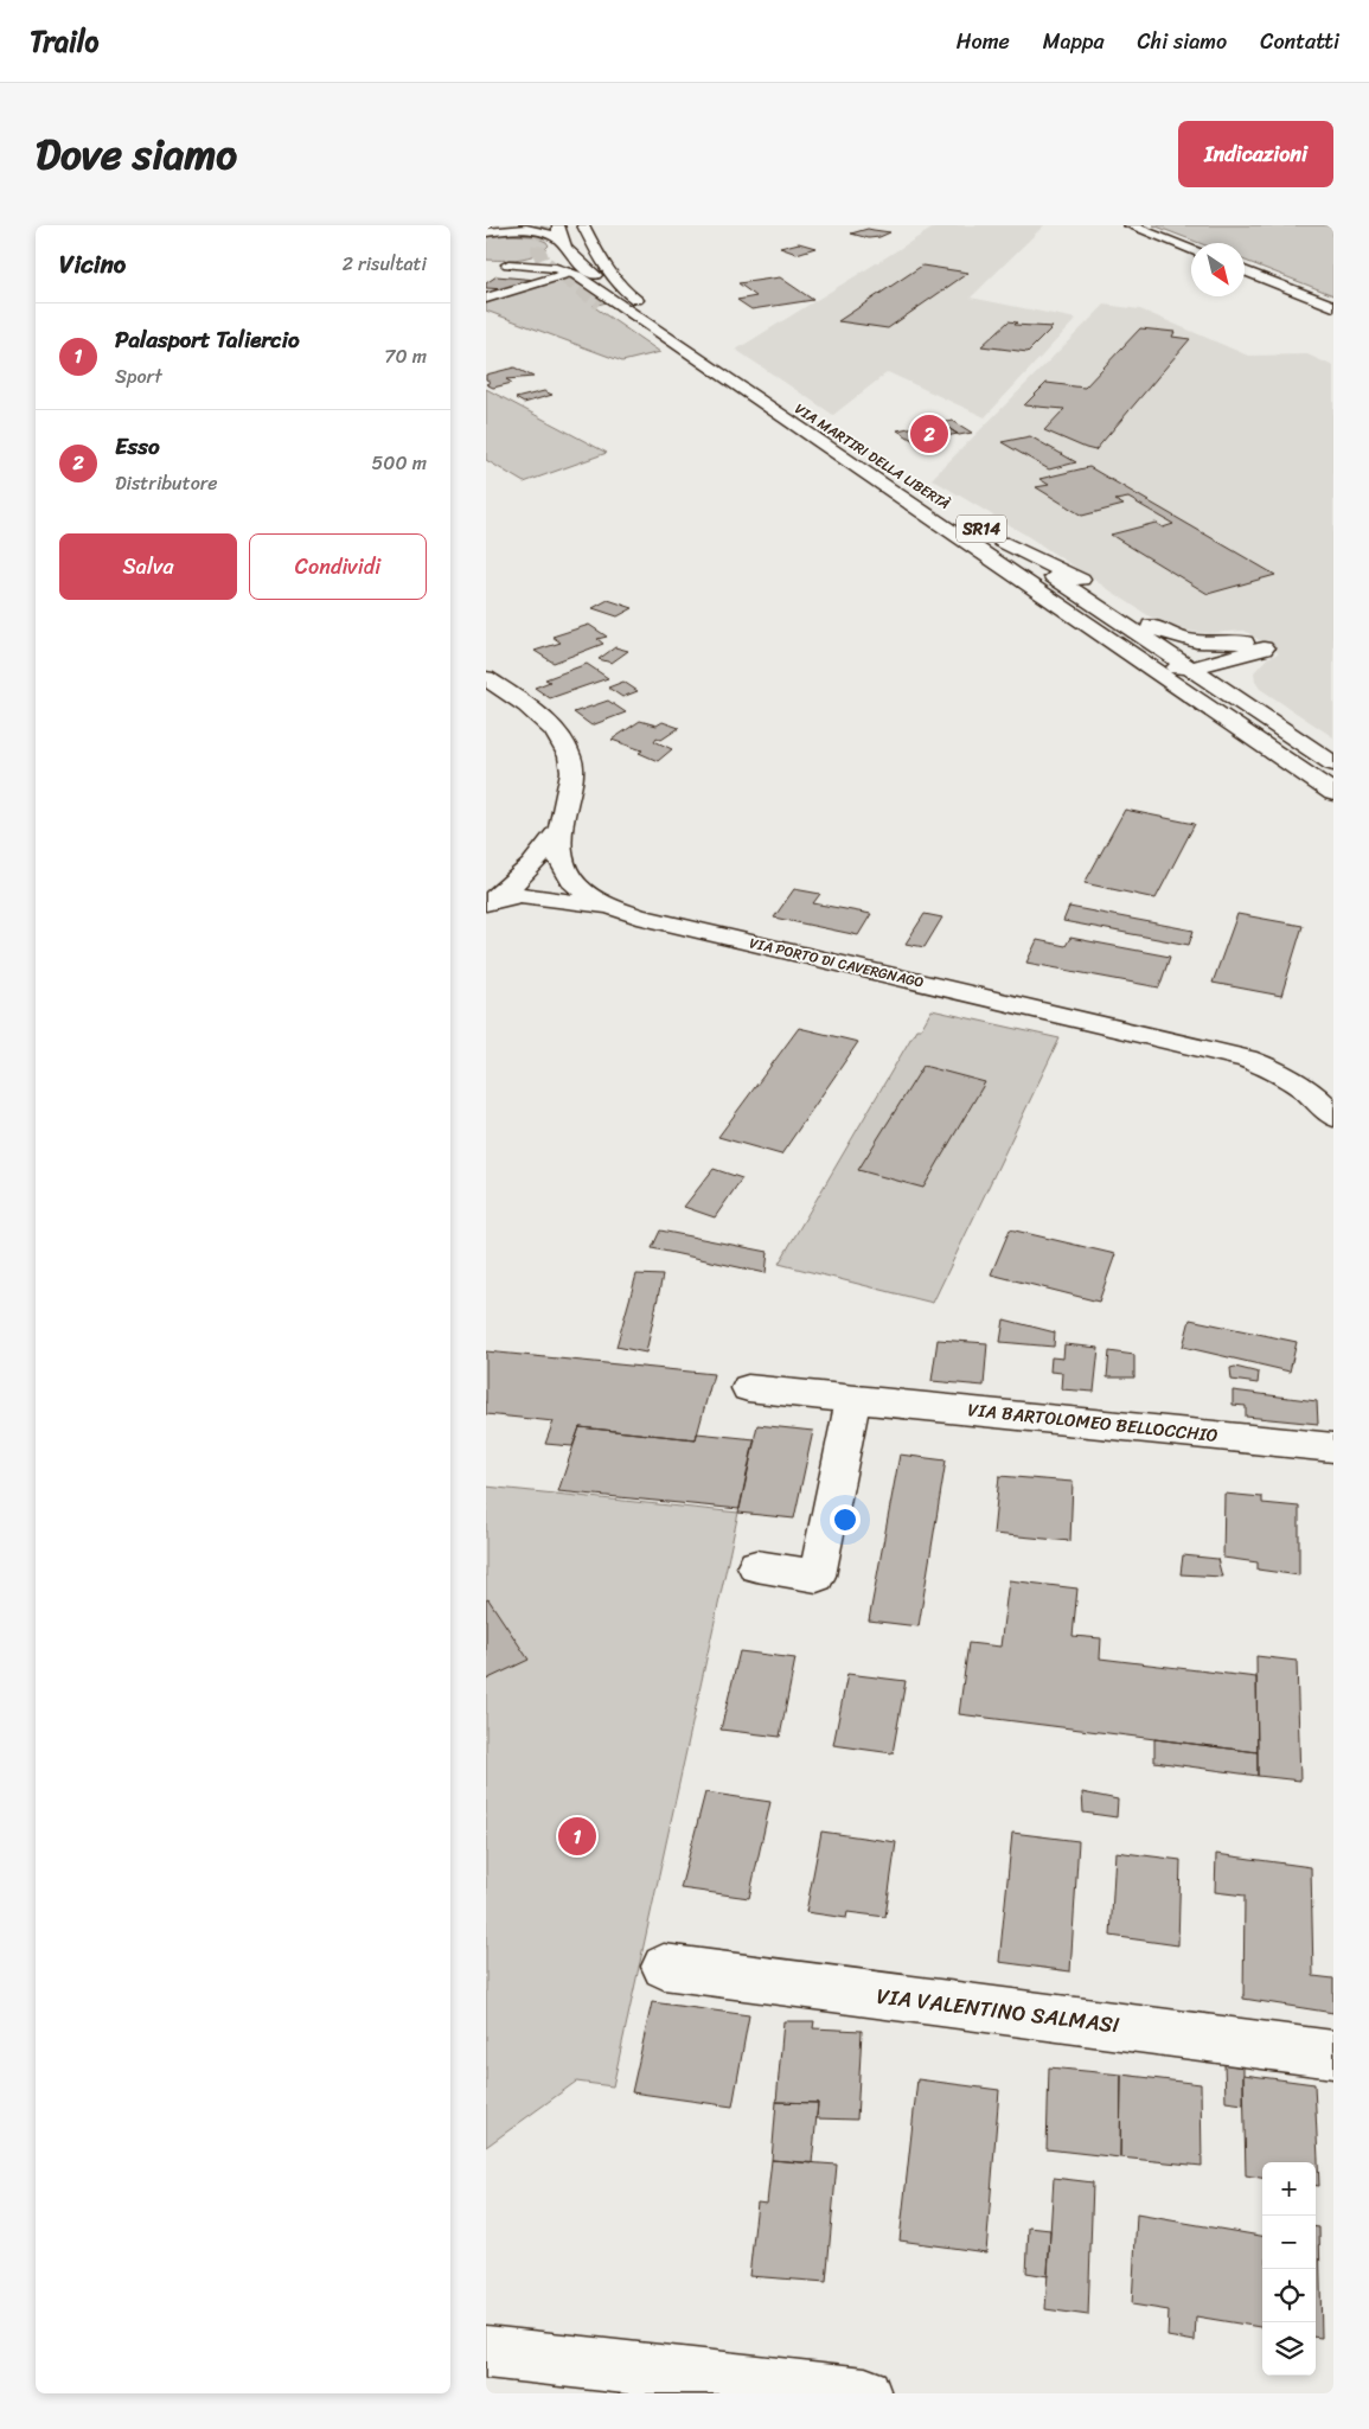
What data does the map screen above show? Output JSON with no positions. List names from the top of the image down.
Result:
{
  "streets": {
    "main road": [
      "VIA MARTIRI DELLA LIBERTÀ",
      "SR14",
      "VIA PORTO DI CAVERGNAGO",
      "VIA BARTOLOMEO BELLOCCHIO",
      "VIA VALENTINO SALMASI"
    ]
  },
  "north": "bottom right",
  "page": {
    "header": "Trailo",
    "nav": [
      "Home",
      "Mappa",
      "Chi siamo",
      "Contatti"
    ],
    "title": "Dove siamo",
    "buttons": [
      "Indicazioni",
      ["Salva", "Condividi"]
    ],
    "heading": ["Vicino", "2 risultati"],
    "list": [
      {
        "mark": "1",
        "name": "Palasport Taliercio",
        "note": "Sport",
        "value": "70 m"
      },
      {
        "mark": "2",
        "name": "Esso",
        "note": "Distributore",
        "value": "500 m"
      }
    ],
    "pins": ["2", "1"],
    "map_buttons": ["+", "−"]
  }
}
